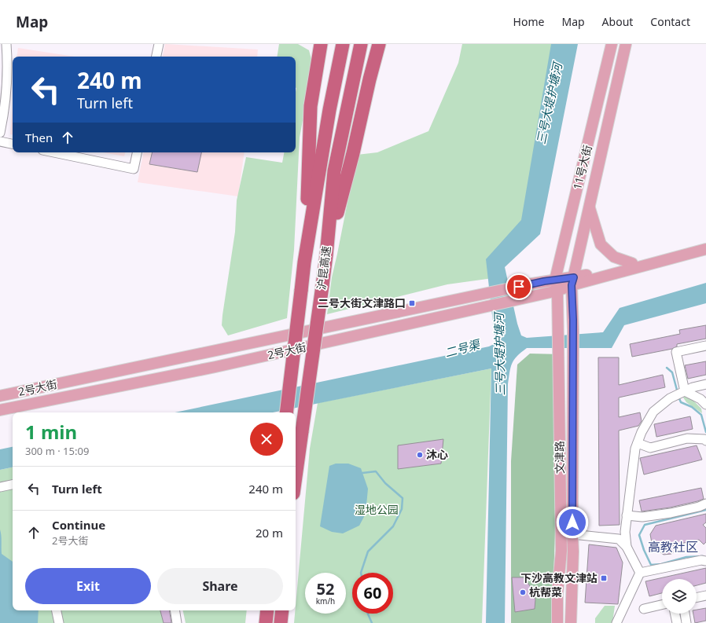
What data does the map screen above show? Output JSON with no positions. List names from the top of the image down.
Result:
{
  "streets": {
    "highway": ["沪昆高速"],
    "main road": ["11号大街", "2号大街", "文津路"]
  },
  "crossings": [
    ["11号大街", "2号大街"],
    ["11号大街", "文津路"],
    ["2号大街", "文津路"]
  ],
  "districts": ["高教社区"],
  "water": ["三号大堤护塘河", "二号渠"],
  "parks": ["湿地公园"],
  "places": {
    "transit": ["二号大街文津路口", "下沙高教文津站"],
    "other": ["沐心", "杭帮菜"]
  },
  "page": {
    "header": "Map",
    "nav": [
      "Home",
      "Map",
      "About",
      "Contact"
    ],
    "turn": ["240 m", "Turn left"],
    "then": "Then",
    "heading": ["1 min", "300 m · 15:09"],
    "list": [
      {
        "name": "Turn left",
        "value": "240 m"
      },
      {
        "name": "Continue",
        "note": "2号大街",
        "value": "20 m"
      }
    ],
    "buttons": ["Exit", "Share"],
    "speed": "52 km/h",
    "limit": "60"
  }
}
